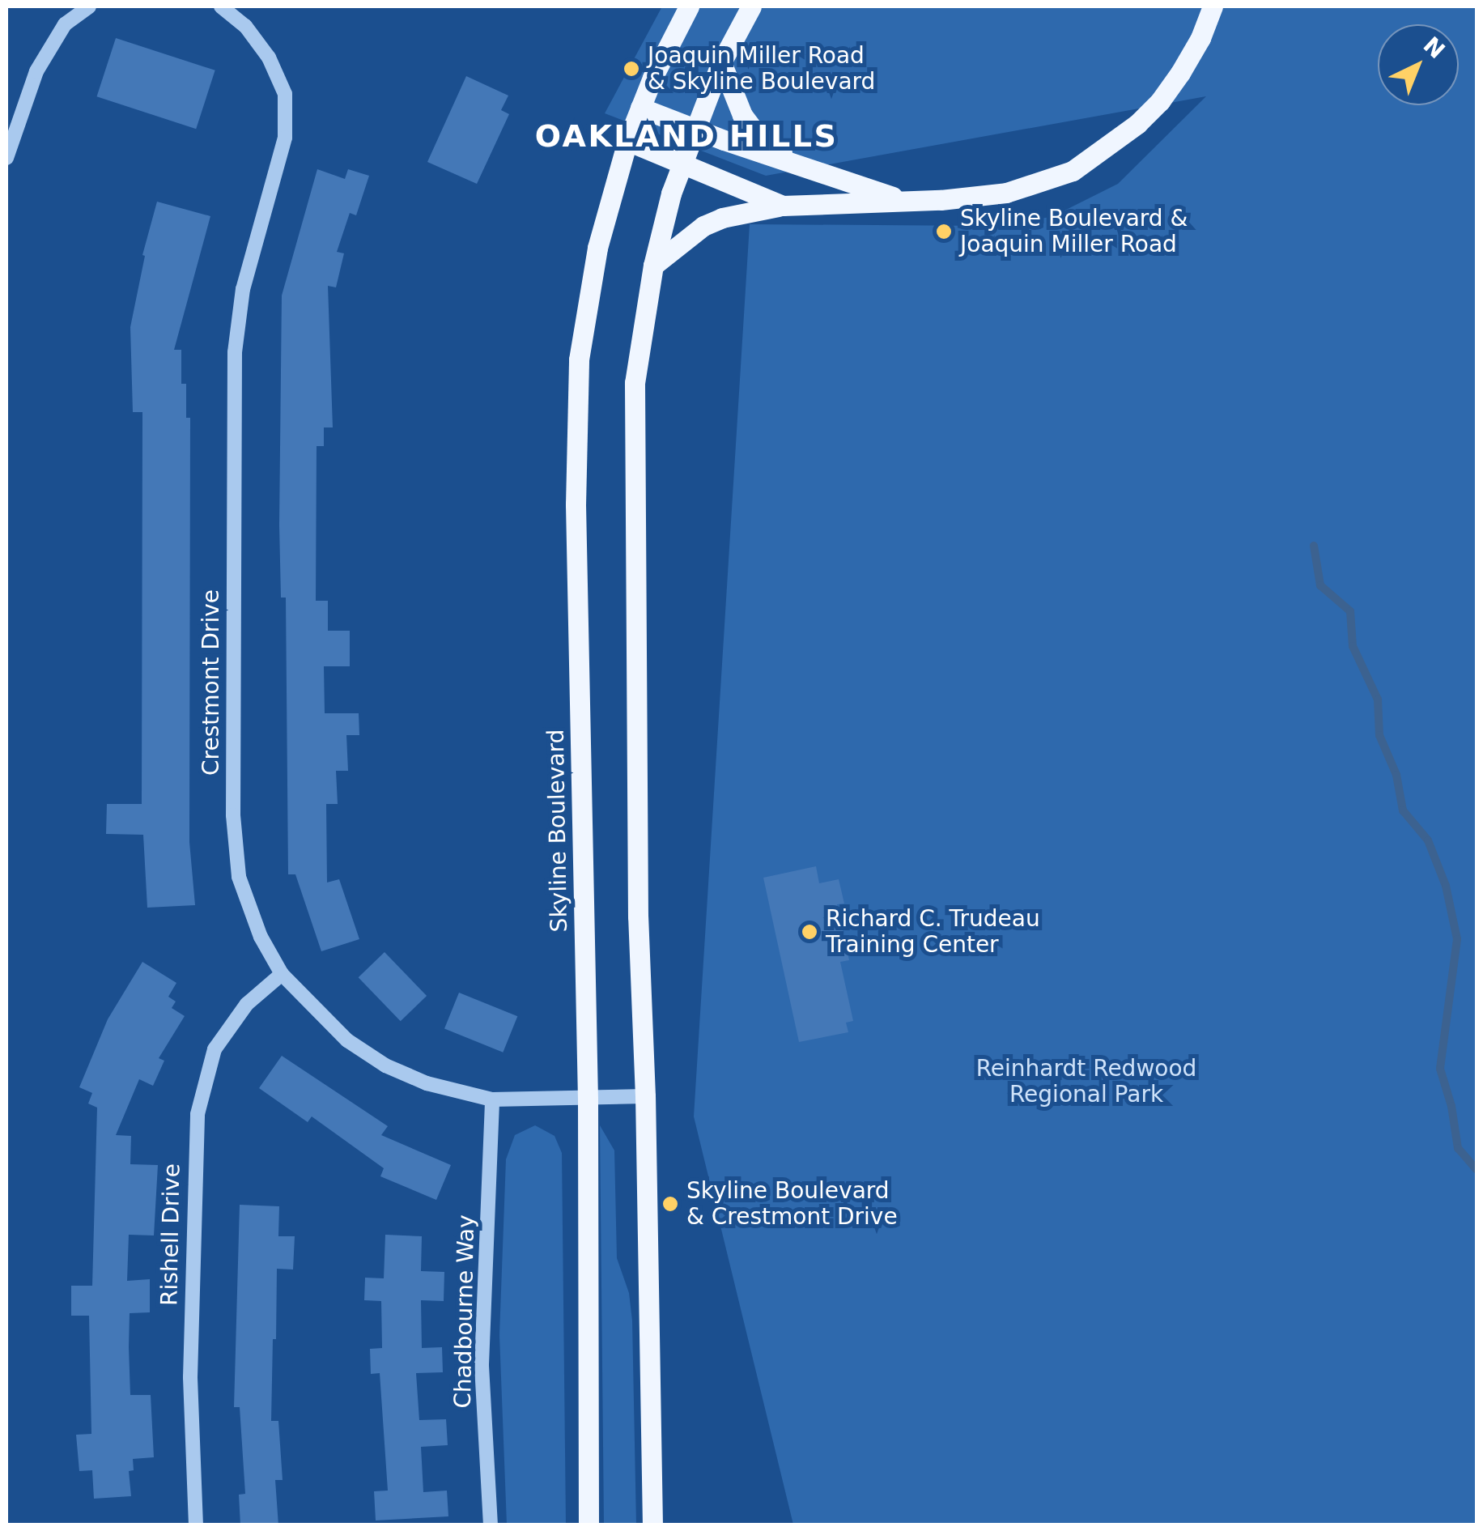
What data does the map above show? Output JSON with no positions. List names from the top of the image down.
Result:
{
  "streets": {
    "main road": ["Skyline Boulevard"],
    "street": ["Crestmont Drive", "Rishell Drive", "Chadbourne Way"]
  },
  "crossings": [
    ["Crestmont Drive", "Skyline Boulevard"],
    ["Crestmont Drive", "Rishell Drive"],
    ["Crestmont Drive", "Chadbourne Way"]
  ],
  "districts": ["OAKLAND HILLS"],
  "parks": ["Reinhardt Redwood Regional Park"],
  "places": [
    "Joaquin Miller Road & Skyline Boulevard",
    "Skyline Boulevard & Joaquin Miller Road",
    "Richard C. Trudeau Training Center",
    "Skyline Boulevard & Crestmont Drive"
  ],
  "north": "top right"
}
